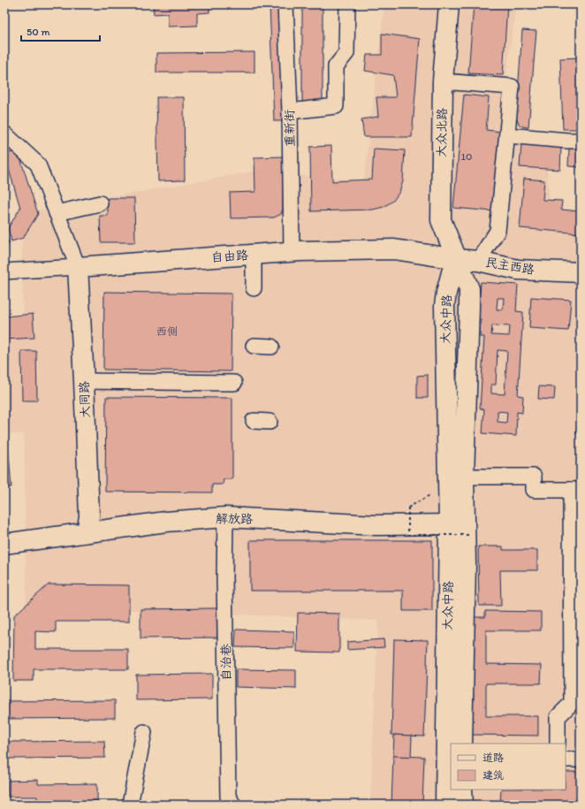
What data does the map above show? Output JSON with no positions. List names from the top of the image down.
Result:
{
  "streets": {
    "main road": [
      "大众北路",
      "自由路",
      "民主西路",
      "大众中路",
      "大同路",
      "解放路"
    ],
    "street": ["重新街", "自治巷"]
  },
  "crossings": [
    ["重新街", "自由路"],
    ["大众北路", "自由路"],
    ["大众北路", "大众中路"],
    ["自由路", "民主西路"],
    ["自由路", "大众中路"],
    ["自由路", "大同路"],
    ["大众中路", "解放路"],
    ["大同路", "解放路"],
    ["解放路", "自治巷"]
  ],
  "house_numbers": ["10", "西侧"],
  "legend": ["道路", "建筑"],
  "scale_bar": "50 m"
}
